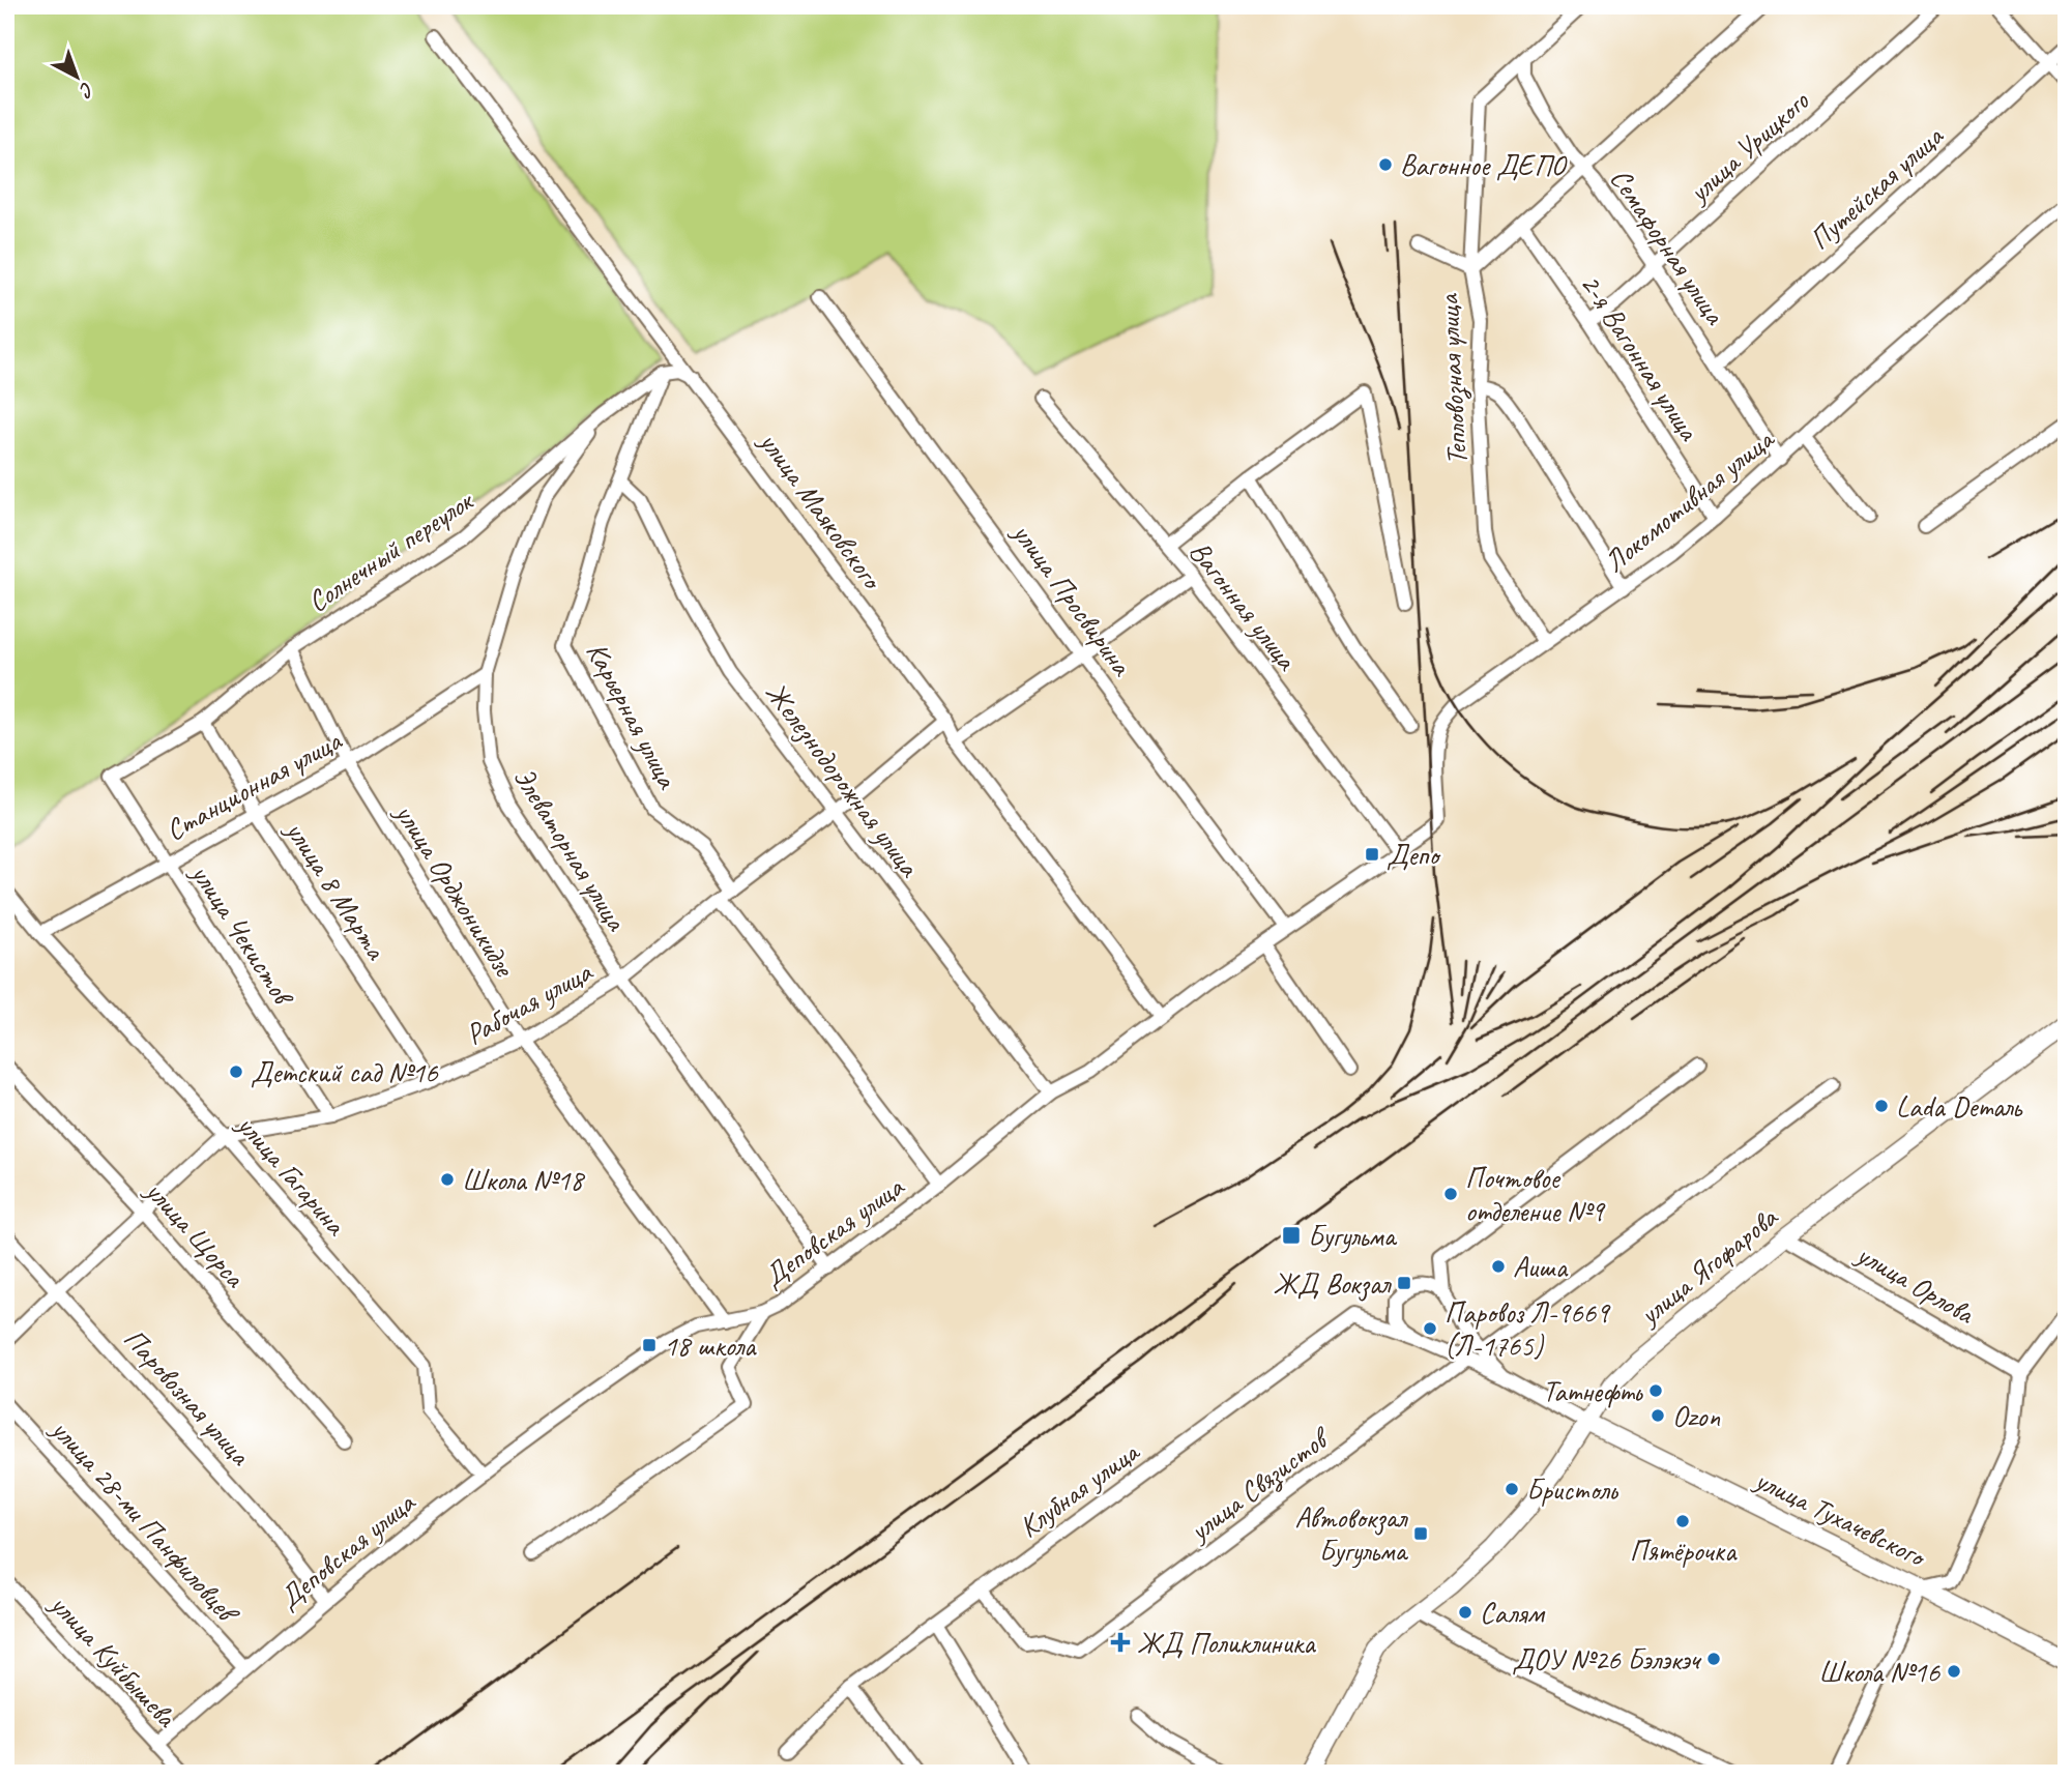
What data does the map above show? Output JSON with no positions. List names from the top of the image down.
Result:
{
  "streets": {
    "main road": ["улица Ягофарова", "улица Тухачевского"],
    "street": [
      "улица Урицкого",
      "Путейская улица",
      "Семафорная улица",
      "2-я Вагонная улица",
      "Тепловозная улица",
      "Локомотивная улица",
      "улица Маяковского",
      "Солнечный переулок",
      "улица Просвирина",
      "Вагонная улица",
      "Карьерная улица",
      "Железнодорожная улица",
      "Станционная улица",
      "Элеваторная улица",
      "улица 8 Марта",
      "улица Орджоникидзе",
      "улица Чекистов",
      "Рабочая улица",
      "улица Гагарина",
      "Деповская улица",
      "улица Щорса",
      "улица Орлова",
      "Паровозная улица",
      "улица Связистов",
      "Клубная улица",
      "улица 28-ми Панфиловцев",
      "улица Куйбышева"
    ]
  },
  "crossings": [
    ["улица Урицкого", "Семафорная улица"],
    ["улица Урицкого", "2-я Вагонная улица"],
    ["Путейская улица", "Семафорная улица"],
    ["Семафорная улица", "Тепловозная улица"],
    ["Семафорная улица", "Локомотивная улица"],
    ["2-я Вагонная улица", "Локомотивная улица"],
    ["Тепловозная улица", "Локомотивная улица"],
    ["Локомотивная улица", "Вагонная улица"],
    ["Локомотивная улица", "Деповская улица"],
    ["улица Маяковского", "Рабочая улица"],
    ["улица Маяковского", "Деповская улица"],
    ["Солнечный переулок", "Карьерная улица"],
    ["Солнечный переулок", "Элеваторная улица"],
    ["Солнечный переулок", "улица 8 Марта"],
    ["Солнечный переулок", "улица Орджоникидзе"],
    ["Солнечный переулок", "улица Чекистов"],
    ["улица Просвирина", "Деповская улица"],
    ["Вагонная улица", "Деповская улица"],
    ["Карьерная улица", "Железнодорожная улица"],
    ["Карьерная улица", "Рабочая улица"],
    ["Карьерная улица", "Деповская улица"],
    ["Железнодорожная улица", "Рабочая улица"],
    ["Железнодорожная улица", "Деповская улица"],
    ["Станционная улица", "Элеваторная улица"],
    ["Станционная улица", "улица 8 Марта"],
    ["Станционная улица", "улица Орджоникидзе"],
    ["Станционная улица", "улица Чекистов"],
    ["Станционная улица", "улица Гагарина"],
    ["Элеваторная улица", "Рабочая улица"],
    ["Элеваторная улица", "Деповская улица"],
    ["улица 8 Марта", "Рабочая улица"],
    ["улица Орджоникидзе", "Рабочая улица"],
    ["улица Орджоникидзе", "Деповская улица"],
    ["улица Чекистов", "Рабочая улица"],
    ["Рабочая улица", "улица Гагарина"],
    ["улица Гагарина", "Деповская улица"],
    ["Деповская улица", "Паровозная улица"],
    ["Деповская улица", "улица 28-ми Панфиловцев"],
    ["Деповская улица", "улица Куйбышева"],
    ["улица Ягофарова", "улица Орлова"],
    ["улица Ягофарова", "улица Тухачевского"],
    ["улица Связистов", "Клубная улица"]
  ],
  "places": {
    "other": [
      "Вагонное ДЕПО",
      "Детский сад №16",
      "Lada Dеталь",
      "Школа №18",
      "Почтовое отделение №9",
      "Аиша",
      "Паровоз Л-9669 (Л-1765)",
      "Татнефть",
      "Ozon",
      "Бристоль",
      "Пятёрочка",
      "Салям",
      "ДОУ №26 Бэлэкэч",
      "Школа №16"
    ],
    "transit": [
      "Депо",
      "Бугульма",
      "ЖД Вокзал",
      "18 школа",
      "Автовокзал Бугульма"
    ],
    "health": ["ЖД Поликлиника"]
  },
  "north": "bottom right"
}
